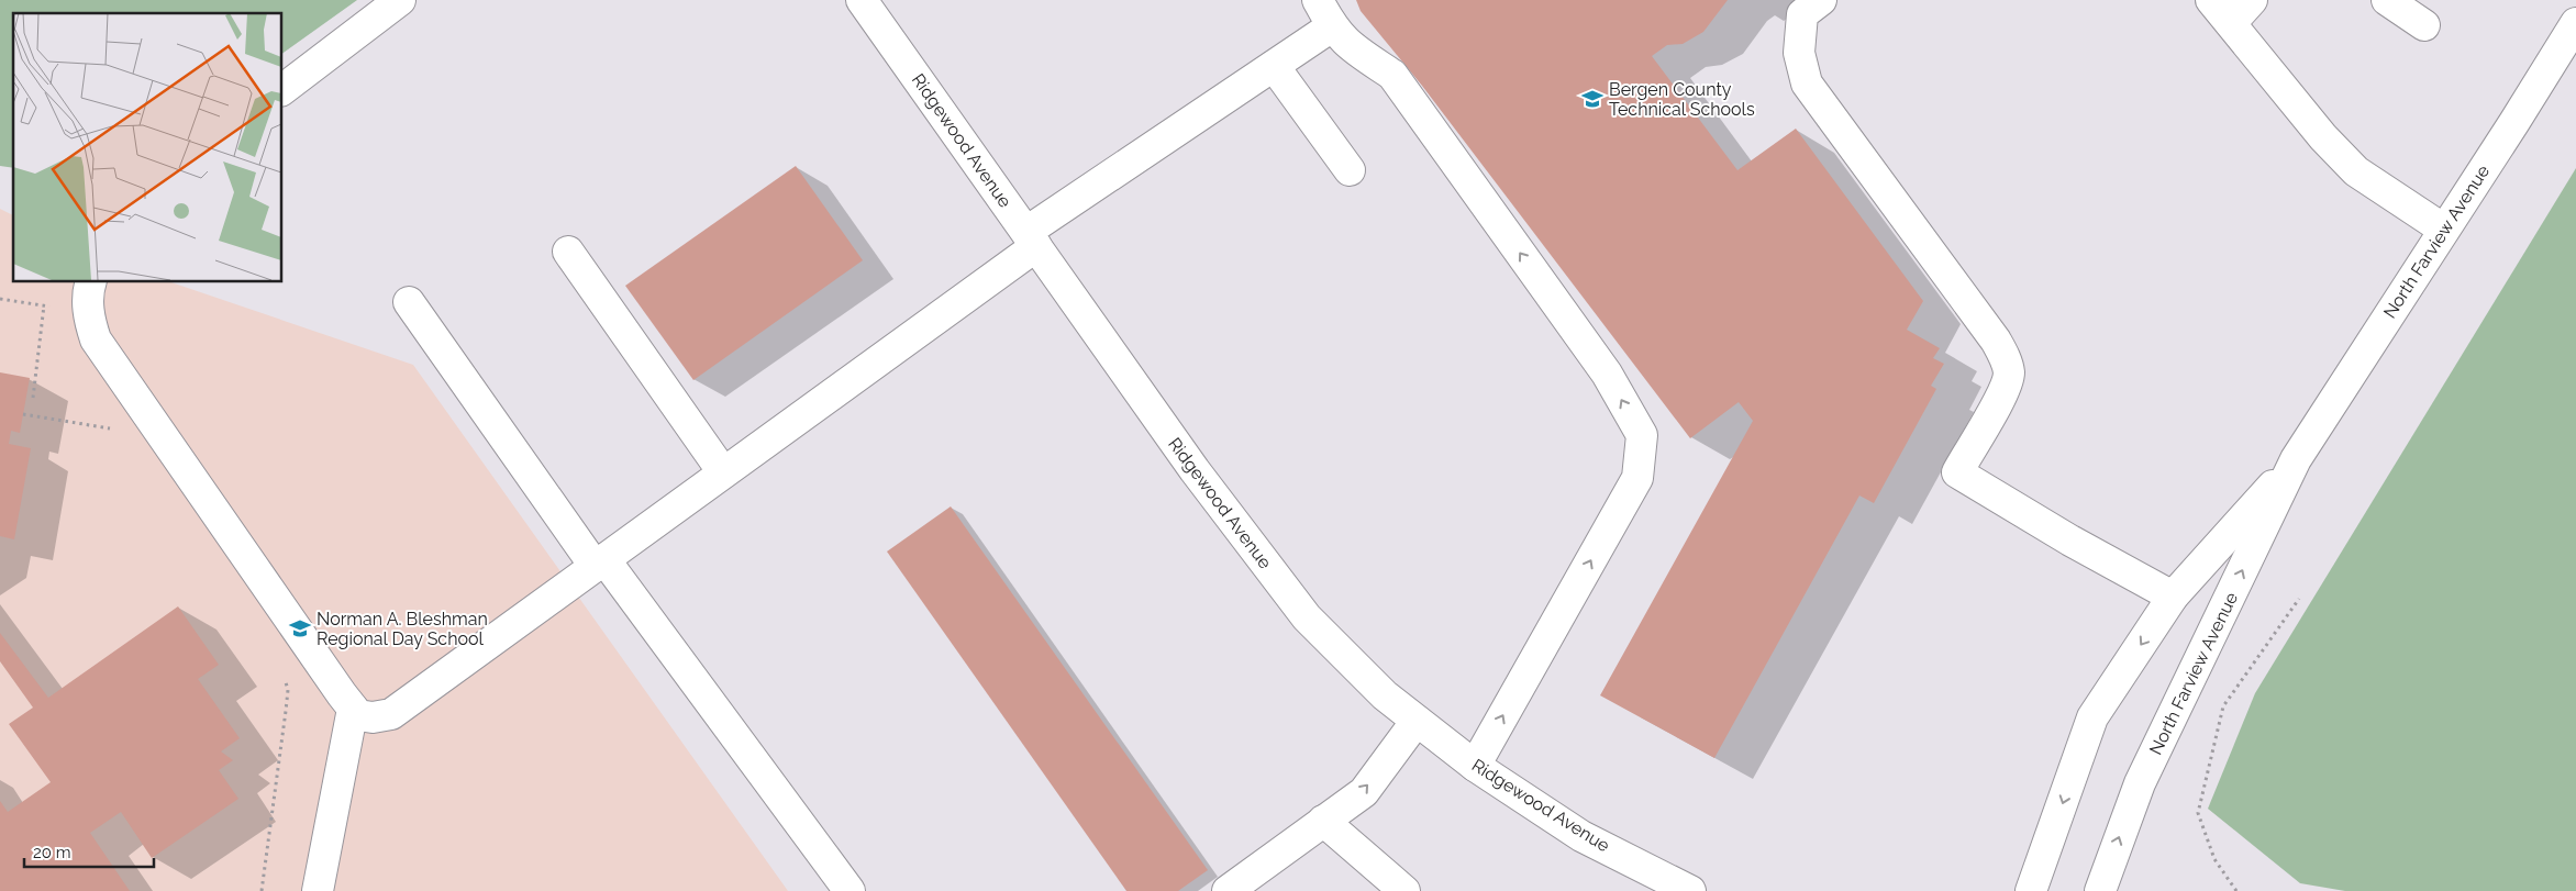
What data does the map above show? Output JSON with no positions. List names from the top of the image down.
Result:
{
  "streets": {
    "street": ["Ridgewood Avenue", "North Farview Avenue"]
  },
  "places": {
    "school or university": ["Bergen County Technical Schools", "Norman A. Bleshman Regional Day School"]
  },
  "scale_bar": "20 m"
}
